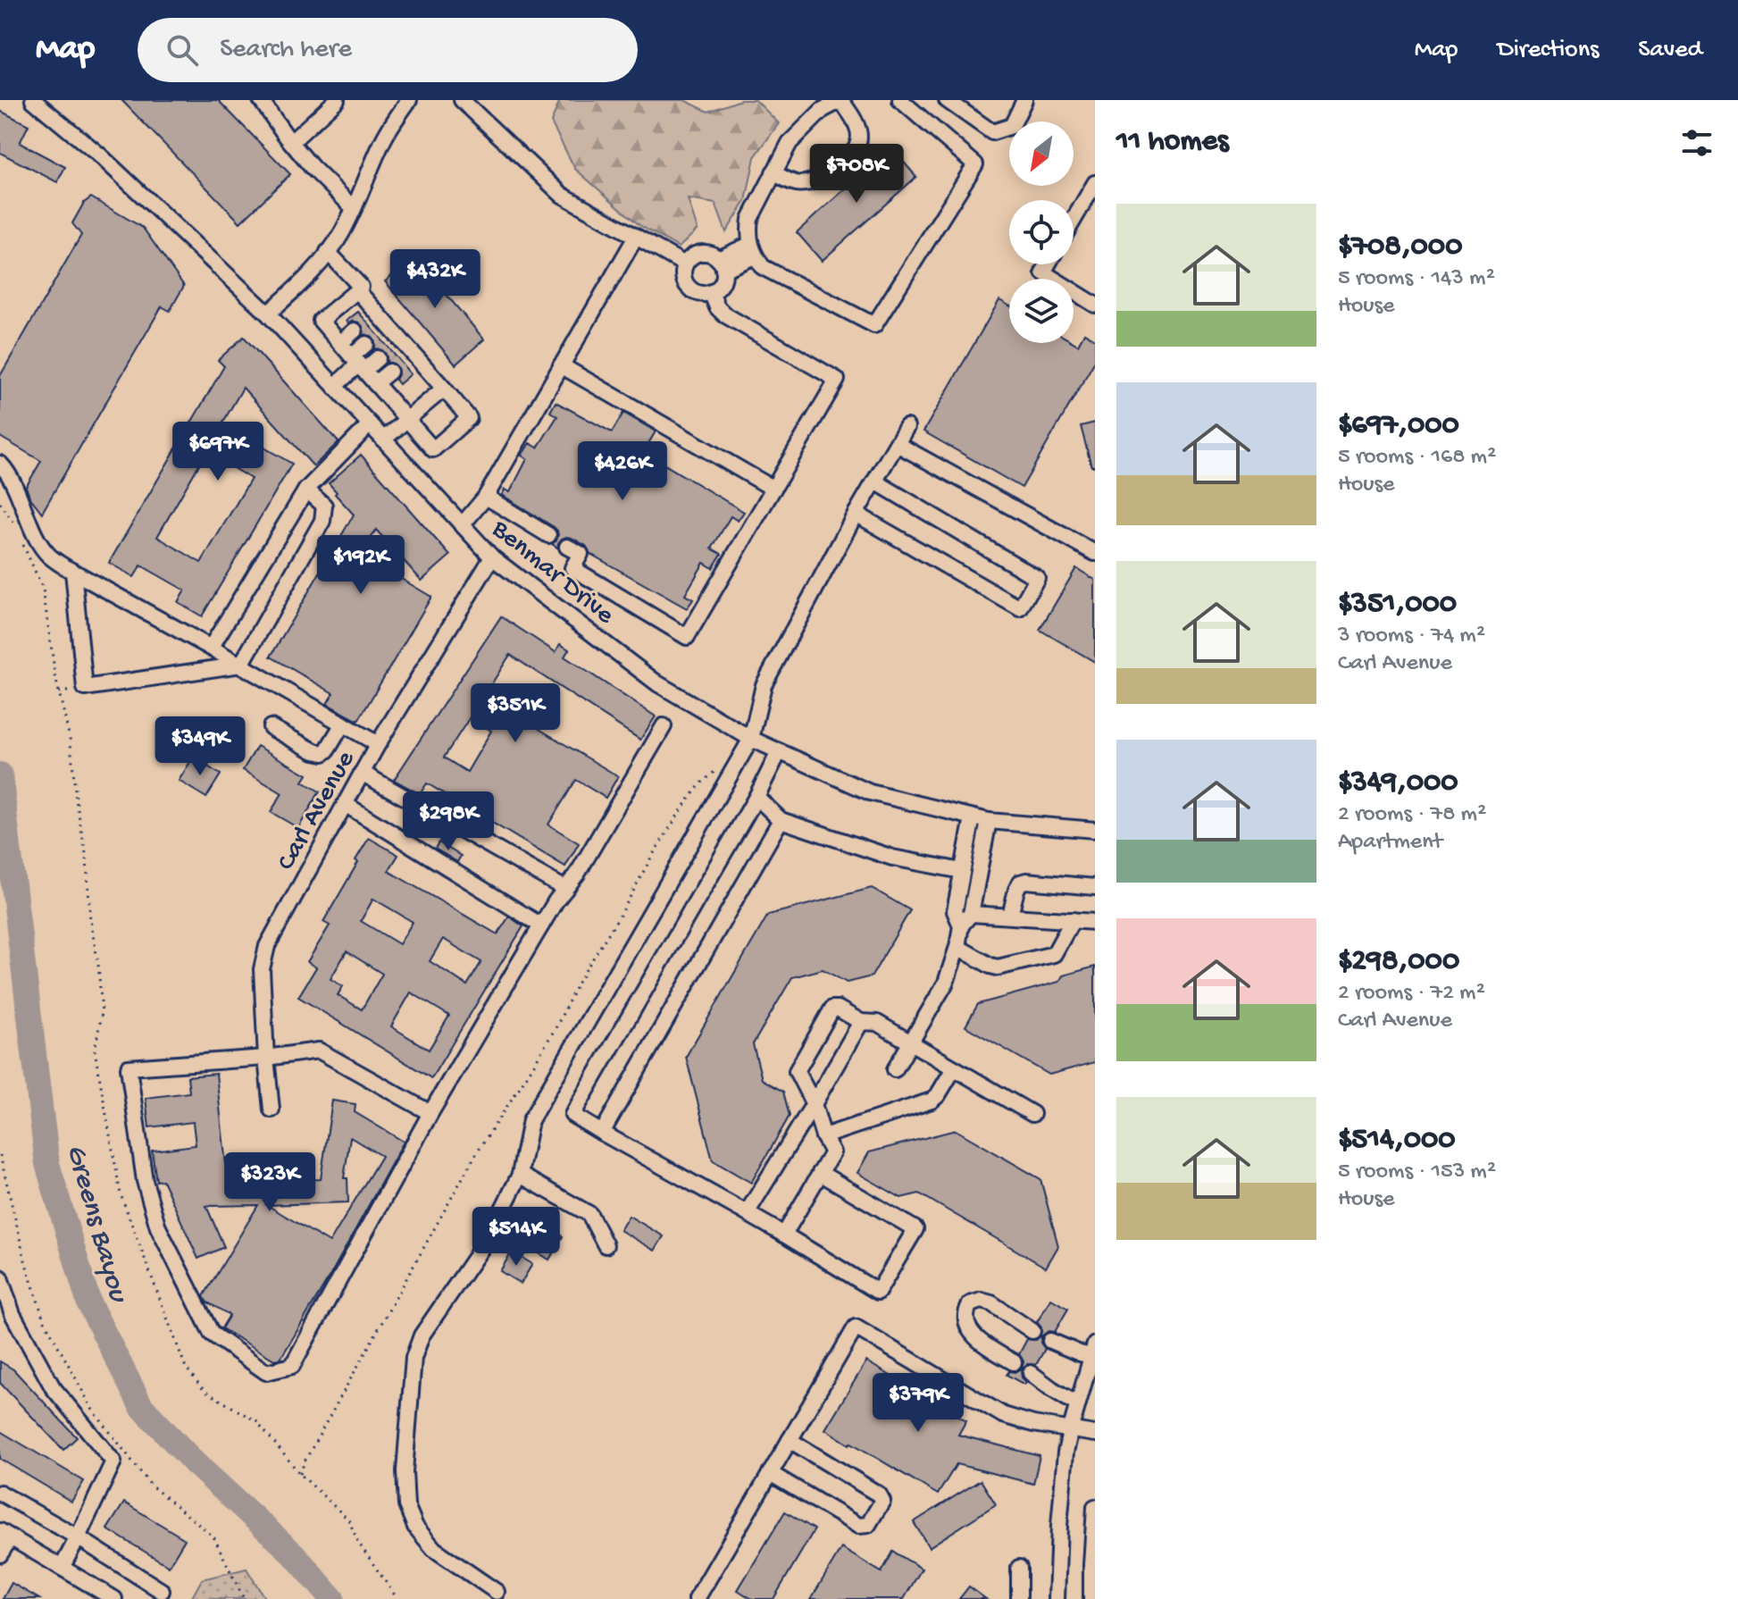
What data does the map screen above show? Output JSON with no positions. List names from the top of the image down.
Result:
{
  "streets": {
    "street": ["Benmar Drive", "Carl Avenue"]
  },
  "crossings": [
    ["Benmar Drive", "Carl Avenue"]
  ],
  "water": ["Greens Bayou"],
  "north": "bottom left",
  "page": {
    "header": "Map",
    "search": "Search here",
    "nav": ["Map", "Directions", "Saved"],
    "heading": "11 homes",
    "price": [
      "$708K",
      "$432K",
      "$697K",
      "$426K",
      "$192K",
      "$351K",
      "$349K",
      "$298K",
      "$323K",
      "$514K",
      "$379K"
    ],
    "list": [
      {
        "name": "$708,000",
        "note": "5 rooms · 143 m² · House"
      },
      {
        "name": "$697,000",
        "note": "5 rooms · 168 m² · House"
      },
      {
        "name": "$351,000",
        "note": "3 rooms · 74 m² · Carl Avenue"
      },
      {
        "name": "$349,000",
        "note": "2 rooms · 78 m² · Apartment"
      },
      {
        "name": "$298,000",
        "note": "2 rooms · 72 m² · Carl Avenue"
      },
      {
        "name": "$514,000",
        "note": "5 rooms · 153 m² · House"
      }
    ]
  }
}
